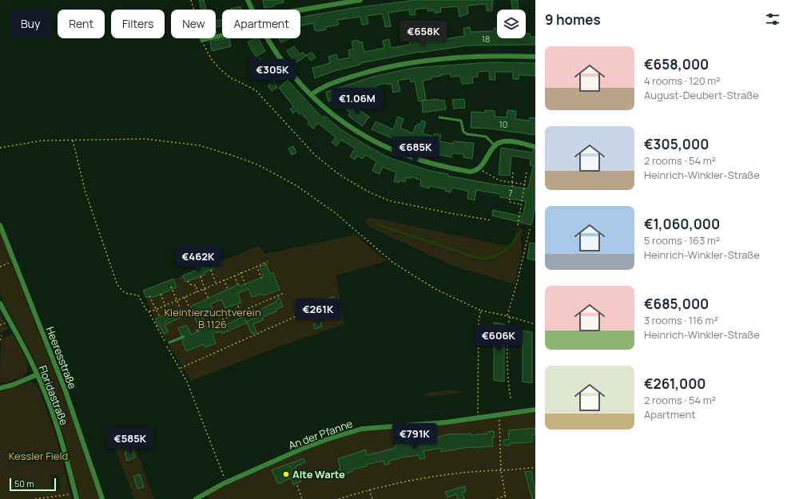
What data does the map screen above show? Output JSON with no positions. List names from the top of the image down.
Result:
{
  "streets": {
    "street": ["Heeresstraße", "Floridastraße", "An der Pfanne"]
  },
  "parks": ["Kleintierzuchtverein B 1126", "Kessler Field"],
  "places": ["Alte Warte"],
  "house_numbers": ["18", "10", "7"],
  "scale_bar": "50 m",
  "page": {
    "heading": "9 homes",
    "chip": [
      "Buy",
      "Rent",
      "Filters",
      "New",
      "Apartment"
    ],
    "price": [
      "€658K",
      "€305K",
      "€1.06M",
      "€685K",
      "€462K",
      "€261K",
      "€606K",
      "€791K",
      "€585K"
    ],
    "list": [
      {
        "name": "€658,000",
        "note": "4 rooms · 120 m² · August-Deubert-Straße"
      },
      {
        "name": "€305,000",
        "note": "2 rooms · 54 m² · Heinrich-Winkler-Straße"
      },
      {
        "name": "€1,060,000",
        "note": "5 rooms · 163 m² · Heinrich-Winkler-Straße"
      },
      {
        "name": "€685,000",
        "note": "3 rooms · 116 m² · Heinrich-Winkler-Straße"
      },
      {
        "name": "€261,000",
        "note": "2 rooms · 54 m² · Apartment"
      }
    ],
    "scale": "50 m"
  }
}
